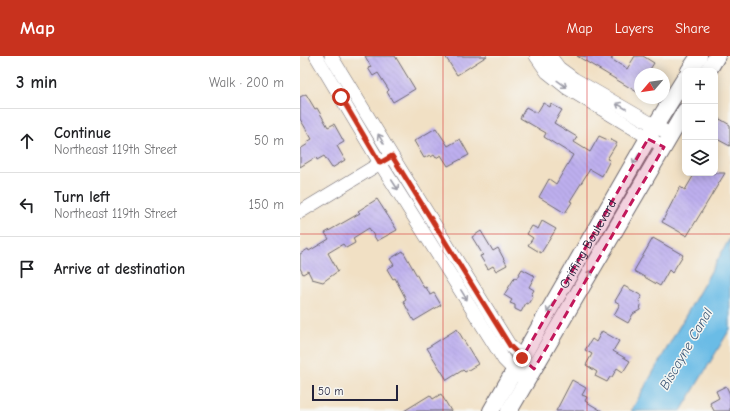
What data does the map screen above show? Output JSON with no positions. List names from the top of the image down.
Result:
{
  "streets": {
    "street": ["Griffing Boulevard"]
  },
  "water": ["Biscayne Canal"],
  "scale_bar": "50 m",
  "north": "bottom left",
  "page": {
    "header": "Map",
    "nav": ["Map", "Layers", "Share"],
    "heading": ["3 min", "Walk · 200 m"],
    "map_buttons": ["+", "−"],
    "list": [
      ["Continue", "Northeast 119th Street", "50 m"],
      ["Turn left", "Northeast 119th Street", "150 m"],
      "Arrive at destination"
    ],
    "scale": "50 m"
  }
}
